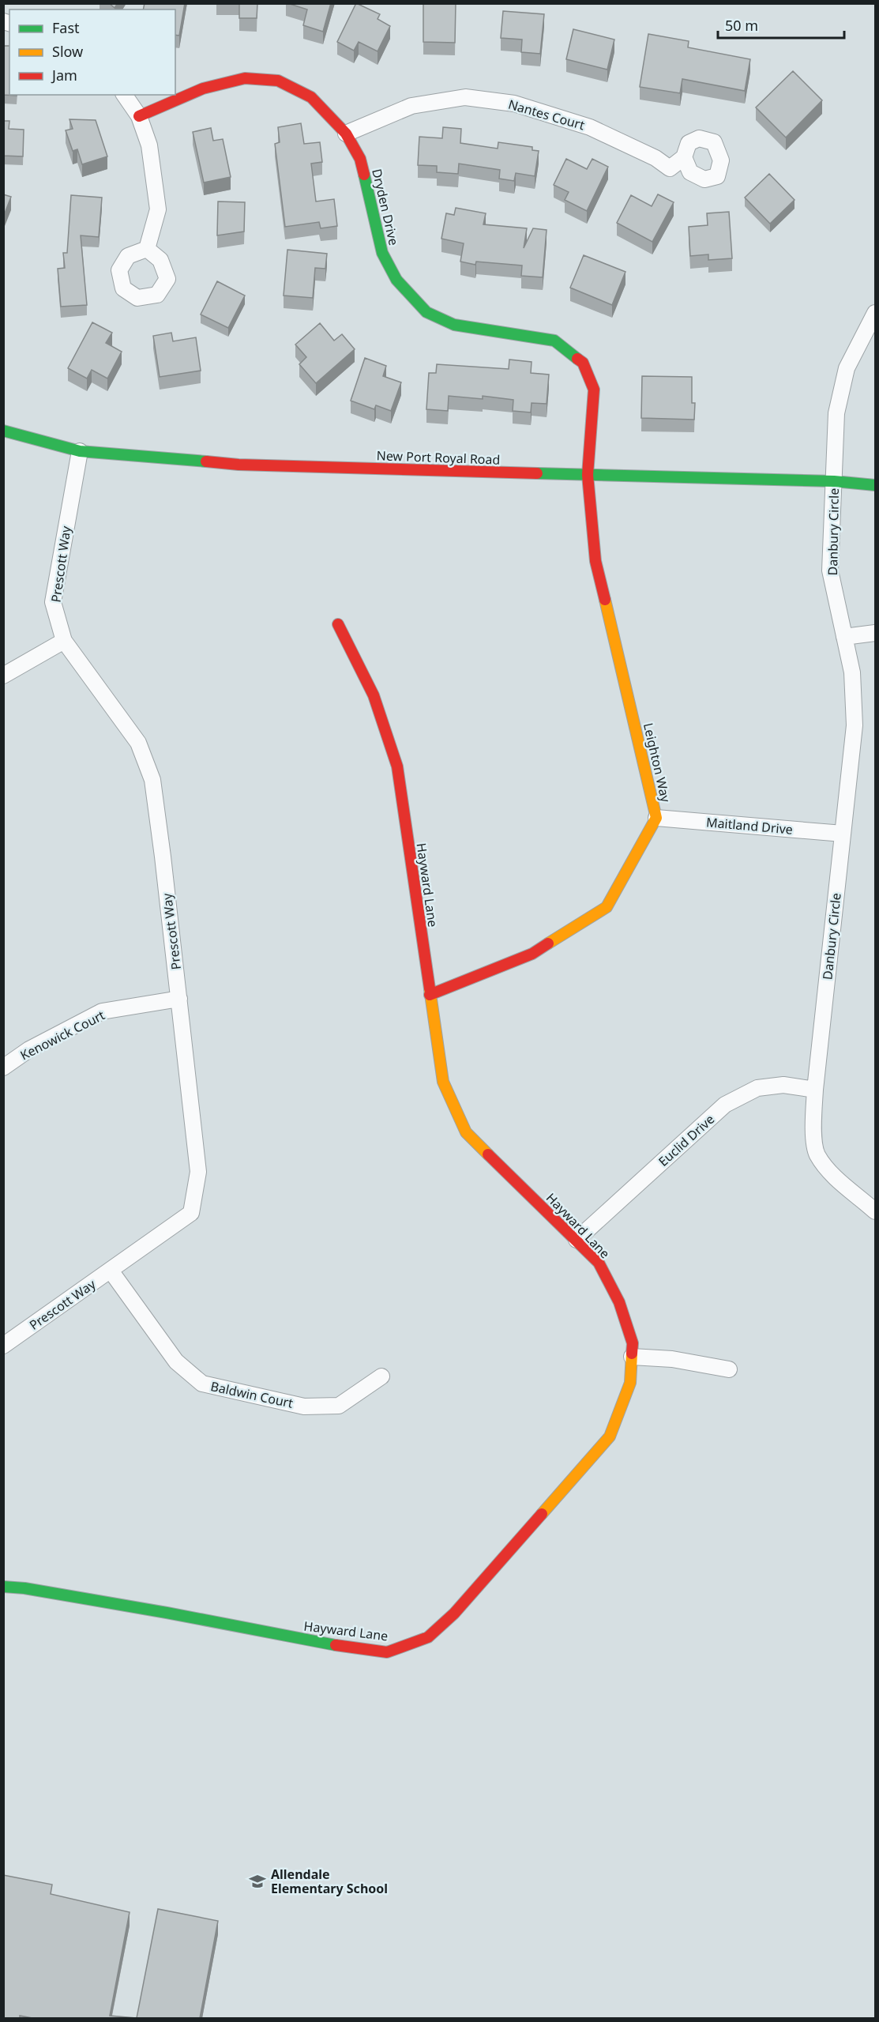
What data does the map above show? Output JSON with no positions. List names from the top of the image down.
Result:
{
  "streets": {
    "street": [
      "Nantes Court",
      "Dryden Drive",
      "New Port Royal Road",
      "Danbury Circle",
      "Prescott Way",
      "Leighton Way",
      "Maitland Drive",
      "Hayward Lane",
      "Kenowick Court",
      "Euclid Drive",
      "Baldwin Court"
    ]
  },
  "crossings": [
    ["Nantes Court", "Dryden Drive"],
    ["Dryden Drive", "New Port Royal Road"],
    ["Dryden Drive", "Leighton Way"],
    ["New Port Royal Road", "Danbury Circle"],
    ["New Port Royal Road", "Prescott Way"],
    ["New Port Royal Road", "Leighton Way"],
    ["Danbury Circle", "Maitland Drive"],
    ["Danbury Circle", "Euclid Drive"],
    ["Prescott Way", "Kenowick Court"],
    ["Prescott Way", "Baldwin Court"],
    ["Leighton Way", "Maitland Drive"],
    ["Leighton Way", "Hayward Lane"],
    ["Hayward Lane", "Euclid Drive"]
  ],
  "places": {
    "school or university": ["Allendale Elementary School"]
  },
  "legend": ["Fast", "Slow", "Jam"],
  "scale_bar": "50 m"
}
